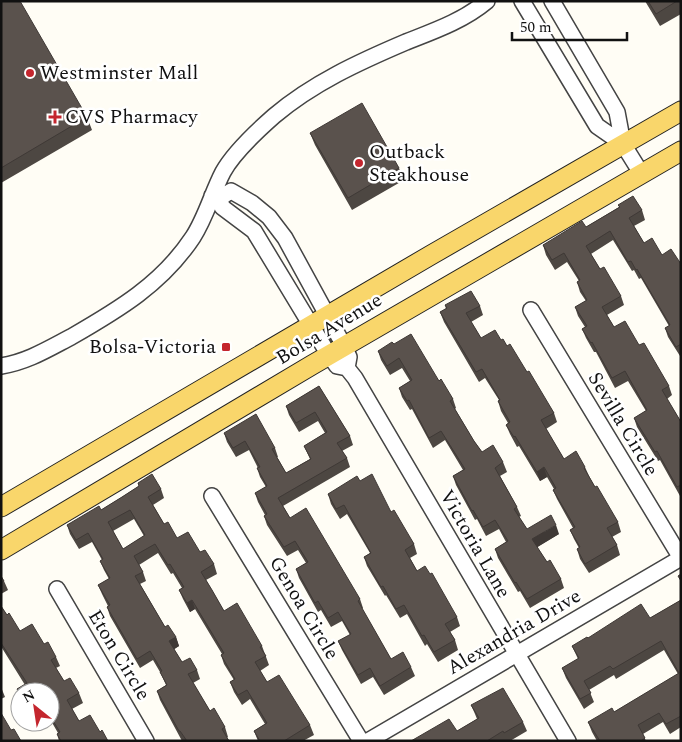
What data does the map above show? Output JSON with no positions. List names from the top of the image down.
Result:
{
  "streets": {
    "main road": ["Bolsa Avenue"],
    "street": [
      "Sevilla Circle",
      "Victoria Lane",
      "Genoa Circle",
      "Alexandria Drive",
      "Eton Circle"
    ]
  },
  "crossings": [
    ["Bolsa Avenue", "Victoria Lane"],
    ["Sevilla Circle", "Alexandria Drive"],
    ["Victoria Lane", "Alexandria Drive"]
  ],
  "places": {
    "other": ["Westminster Mall", "Outback Steakhouse"],
    "health": ["CVS Pharmacy"],
    "transit": ["Bolsa-Victoria"]
  },
  "scale_bar": "50 m",
  "north": "top left"
}
